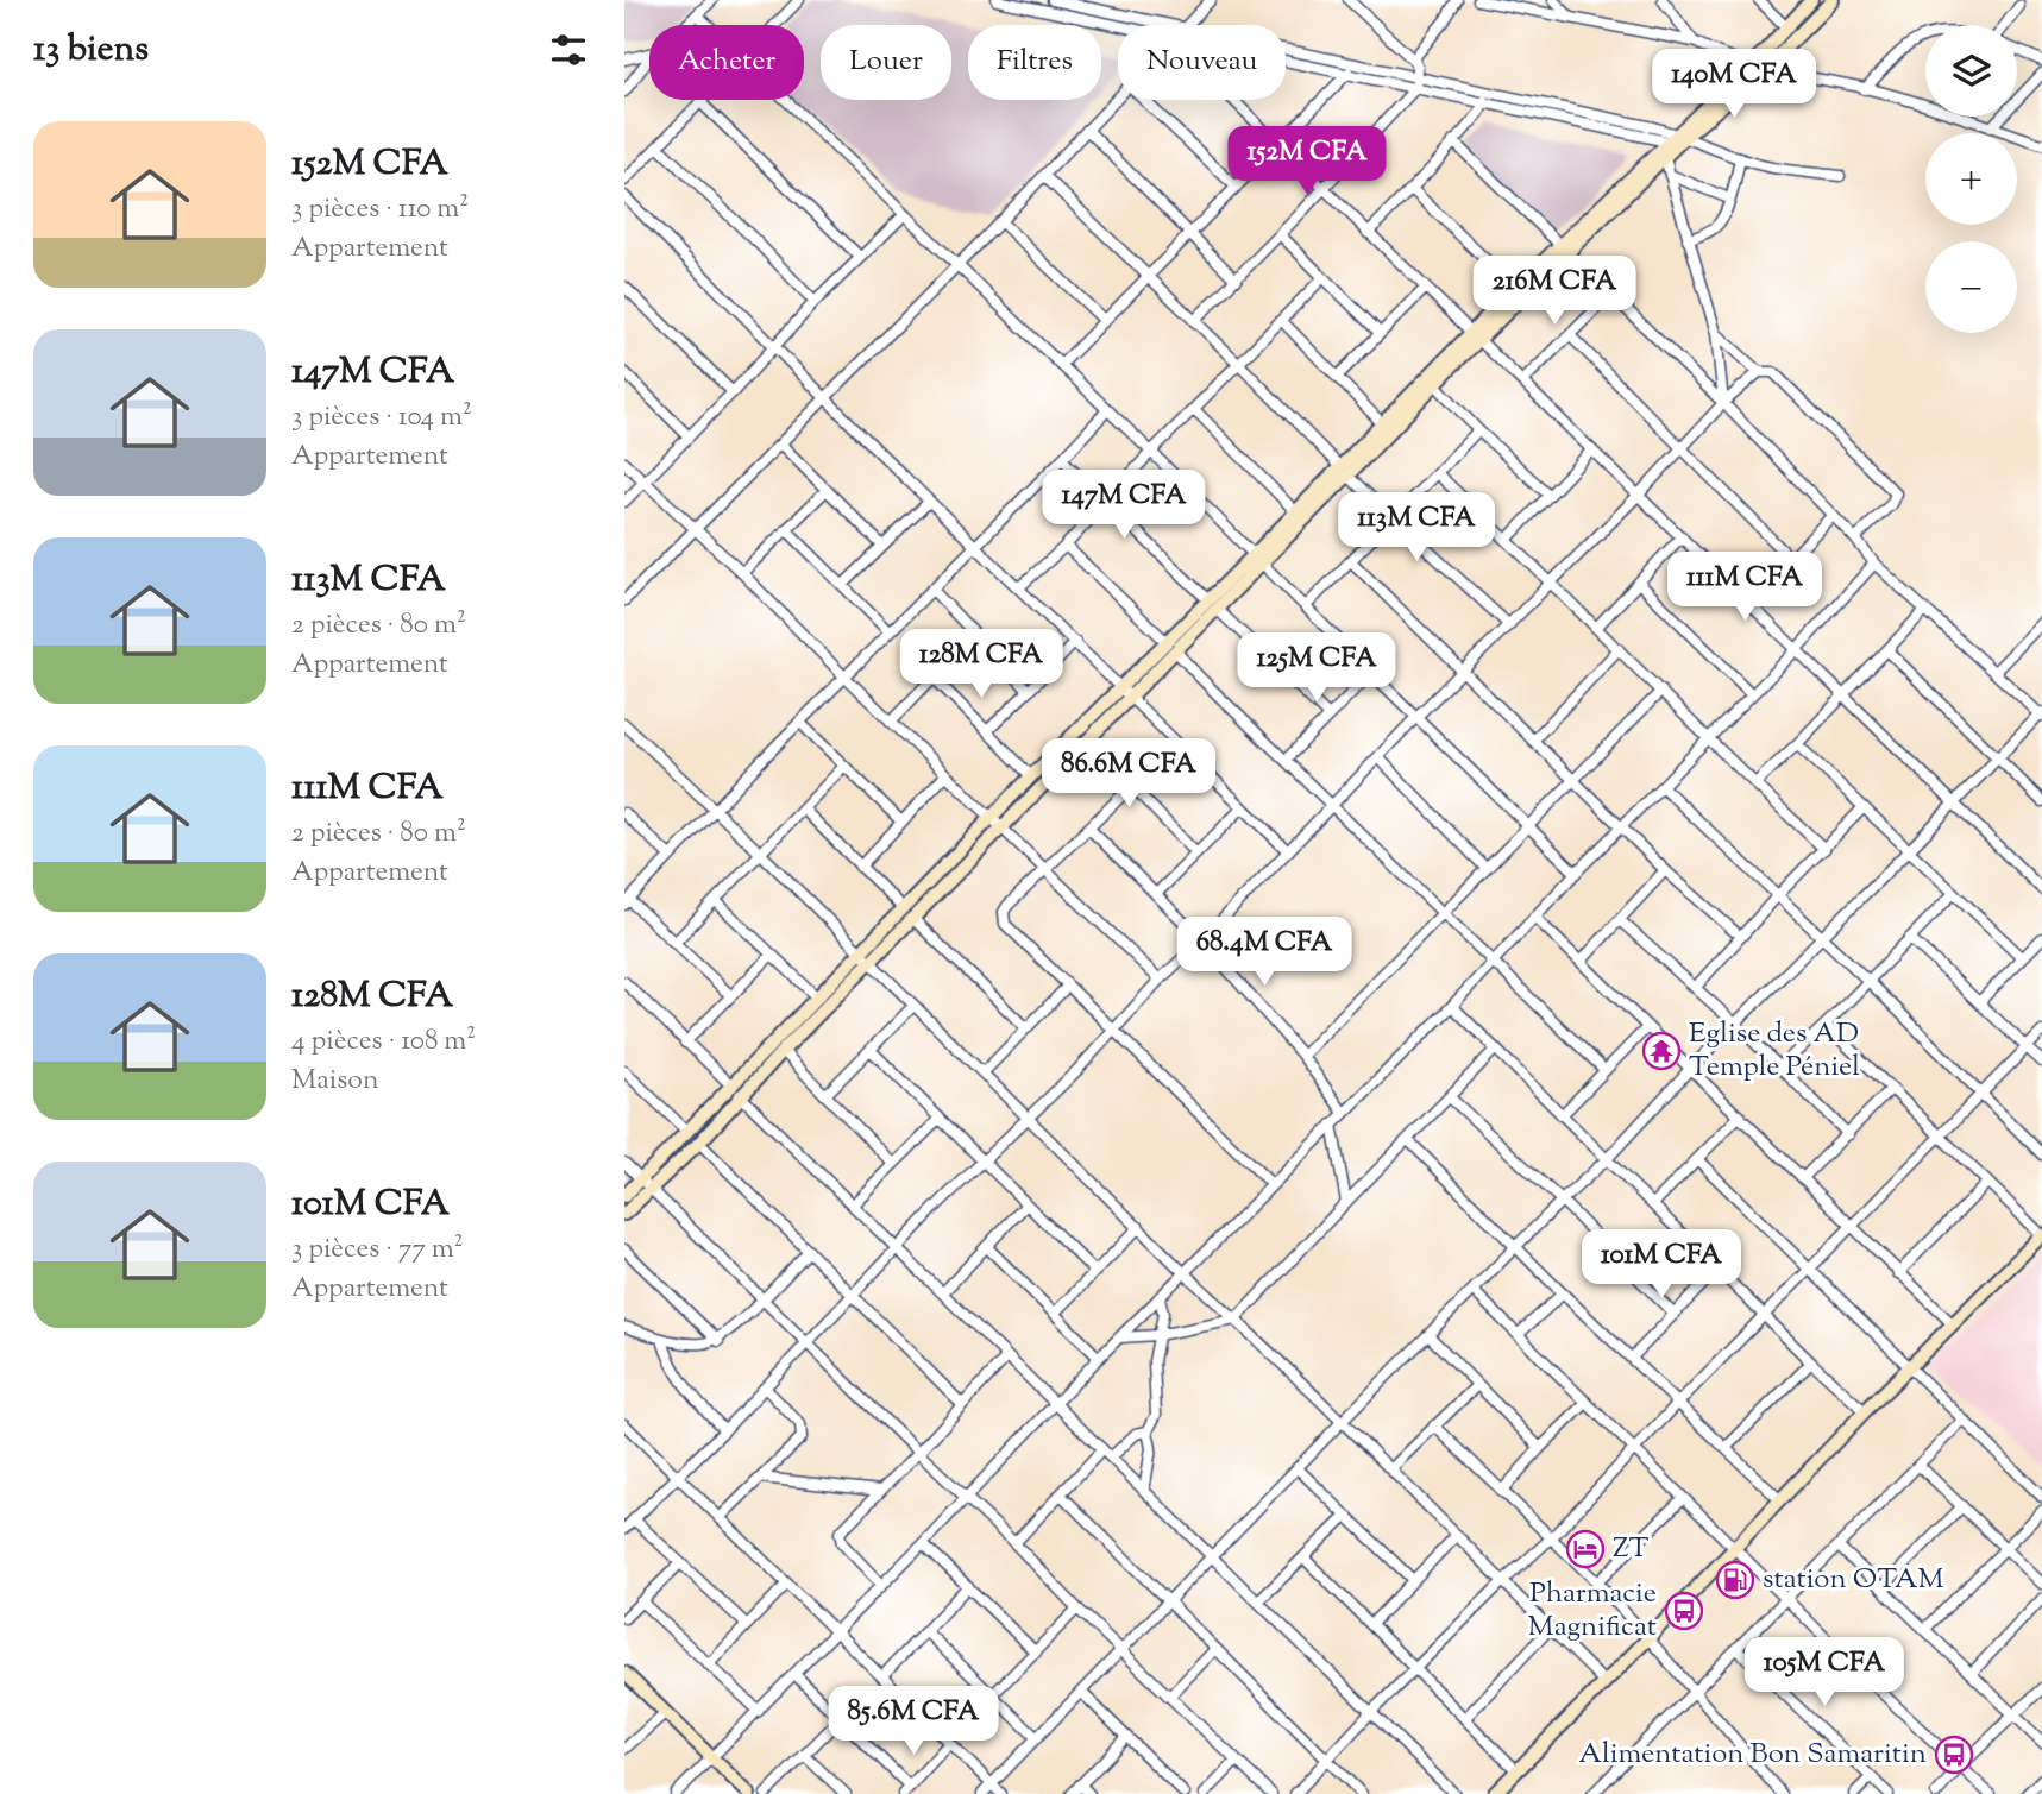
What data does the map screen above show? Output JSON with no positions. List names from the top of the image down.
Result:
{
  "places": {
    "temple": ["Eglise des AD Temple Péniel"],
    "hotel": ["ZT"],
    "fuel station": ["station OTAM"],
    "bus stop": ["Pharmacie Magnificat", "Alimentation Bon Samaritin"]
  },
  "page": {
    "heading": "13 biens",
    "map_buttons": ["+", "−"],
    "chip": [
      "Acheter",
      "Louer",
      "Filtres",
      "Nouveau"
    ],
    "price": [
      "140M CFA",
      "152M CFA",
      "216M CFA",
      "147M CFA",
      "113M CFA",
      "111M CFA",
      "128M CFA",
      "125M CFA",
      "86.6M CFA",
      "68.4M CFA",
      "101M CFA",
      "105M CFA",
      "85.6M CFA"
    ],
    "list": [
      {
        "name": "152M CFA",
        "note": "3 pièces · 110 m² · Appartement"
      },
      {
        "name": "147M CFA",
        "note": "3 pièces · 104 m² · Appartement"
      },
      {
        "name": "113M CFA",
        "note": "2 pièces · 80 m² · Appartement"
      },
      {
        "name": "111M CFA",
        "note": "2 pièces · 80 m² · Appartement"
      },
      {
        "name": "128M CFA",
        "note": "4 pièces · 108 m² · Maison"
      },
      {
        "name": "101M CFA",
        "note": "3 pièces · 77 m² · Appartement"
      }
    ]
  }
}
